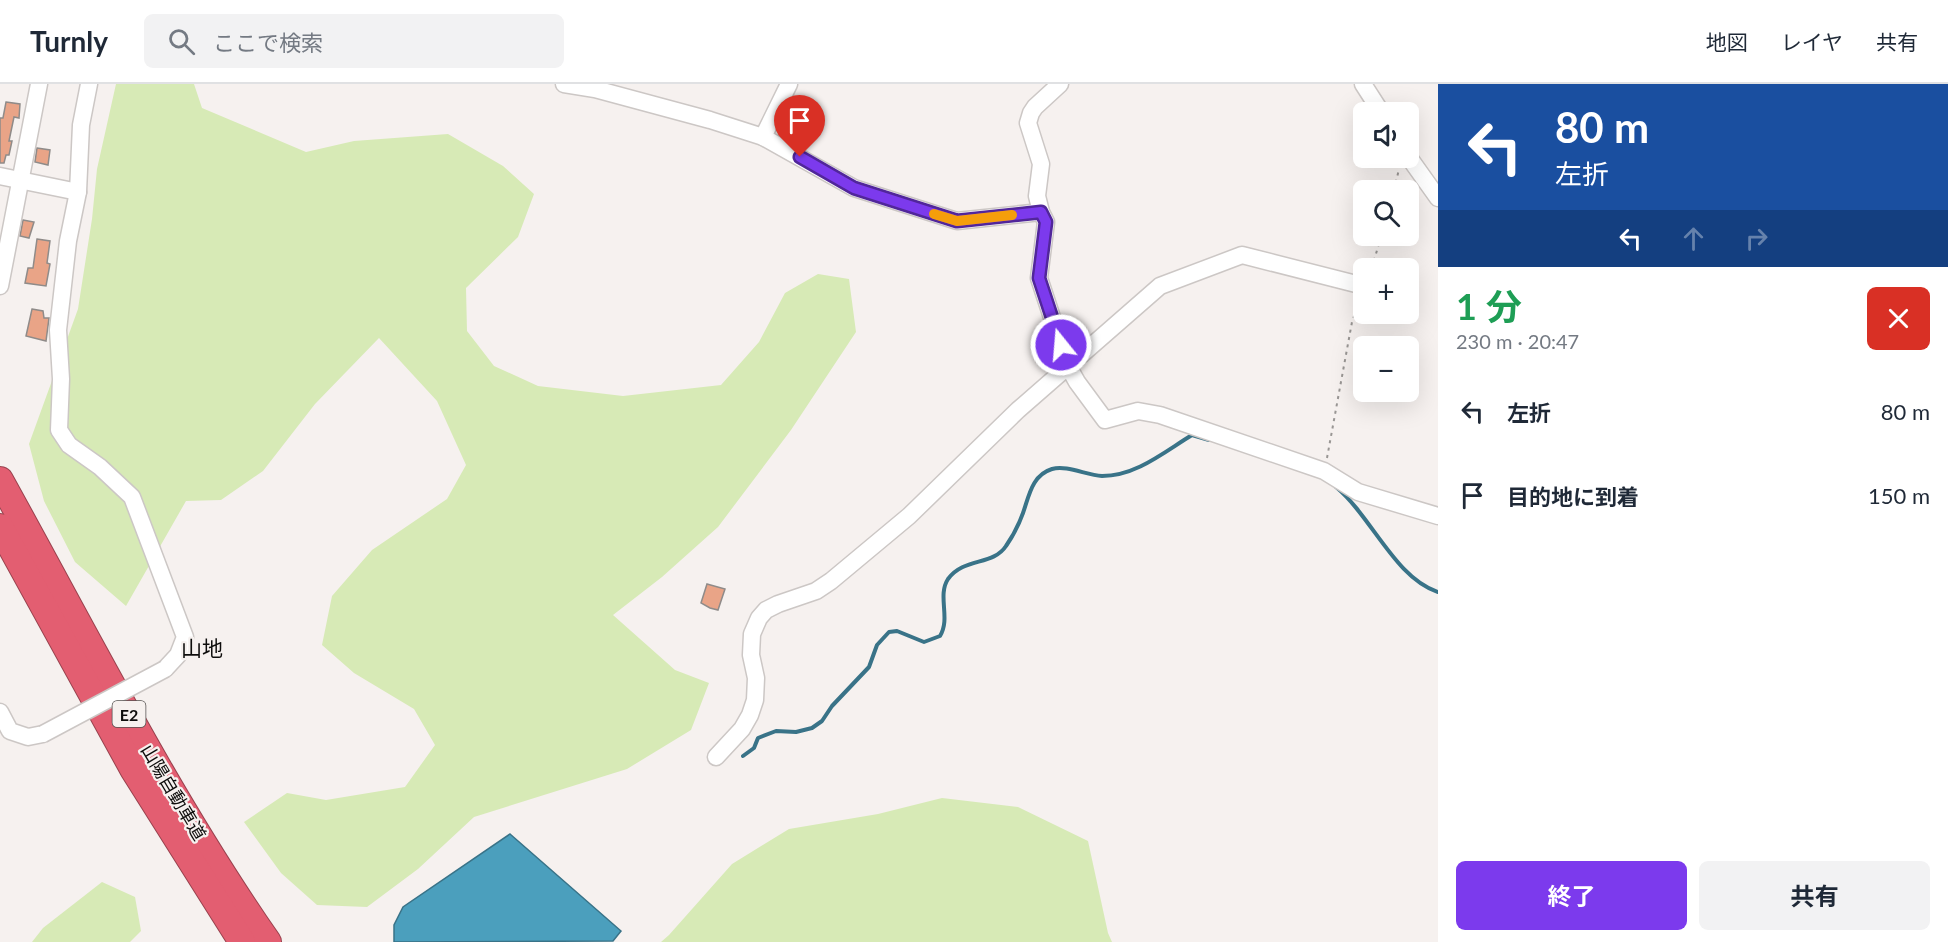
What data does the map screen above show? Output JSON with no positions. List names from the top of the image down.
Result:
{
  "streets": {
    "highway": ["E2", "山陽自動車道"]
  },
  "districts": ["山地"],
  "page": {
    "header": "Turnly",
    "search": "ここで検索",
    "nav": ["地図", "レイヤ", "共有"],
    "turn": ["80 m", "左折"],
    "map_buttons": ["+", "−"],
    "heading": ["1 分", "230 m · 20:47"],
    "list": [
      {
        "name": "左折",
        "value": "80 m"
      },
      {
        "name": "目的地に到着",
        "value": "150 m"
      }
    ],
    "buttons": ["終了", "共有"]
  }
}
